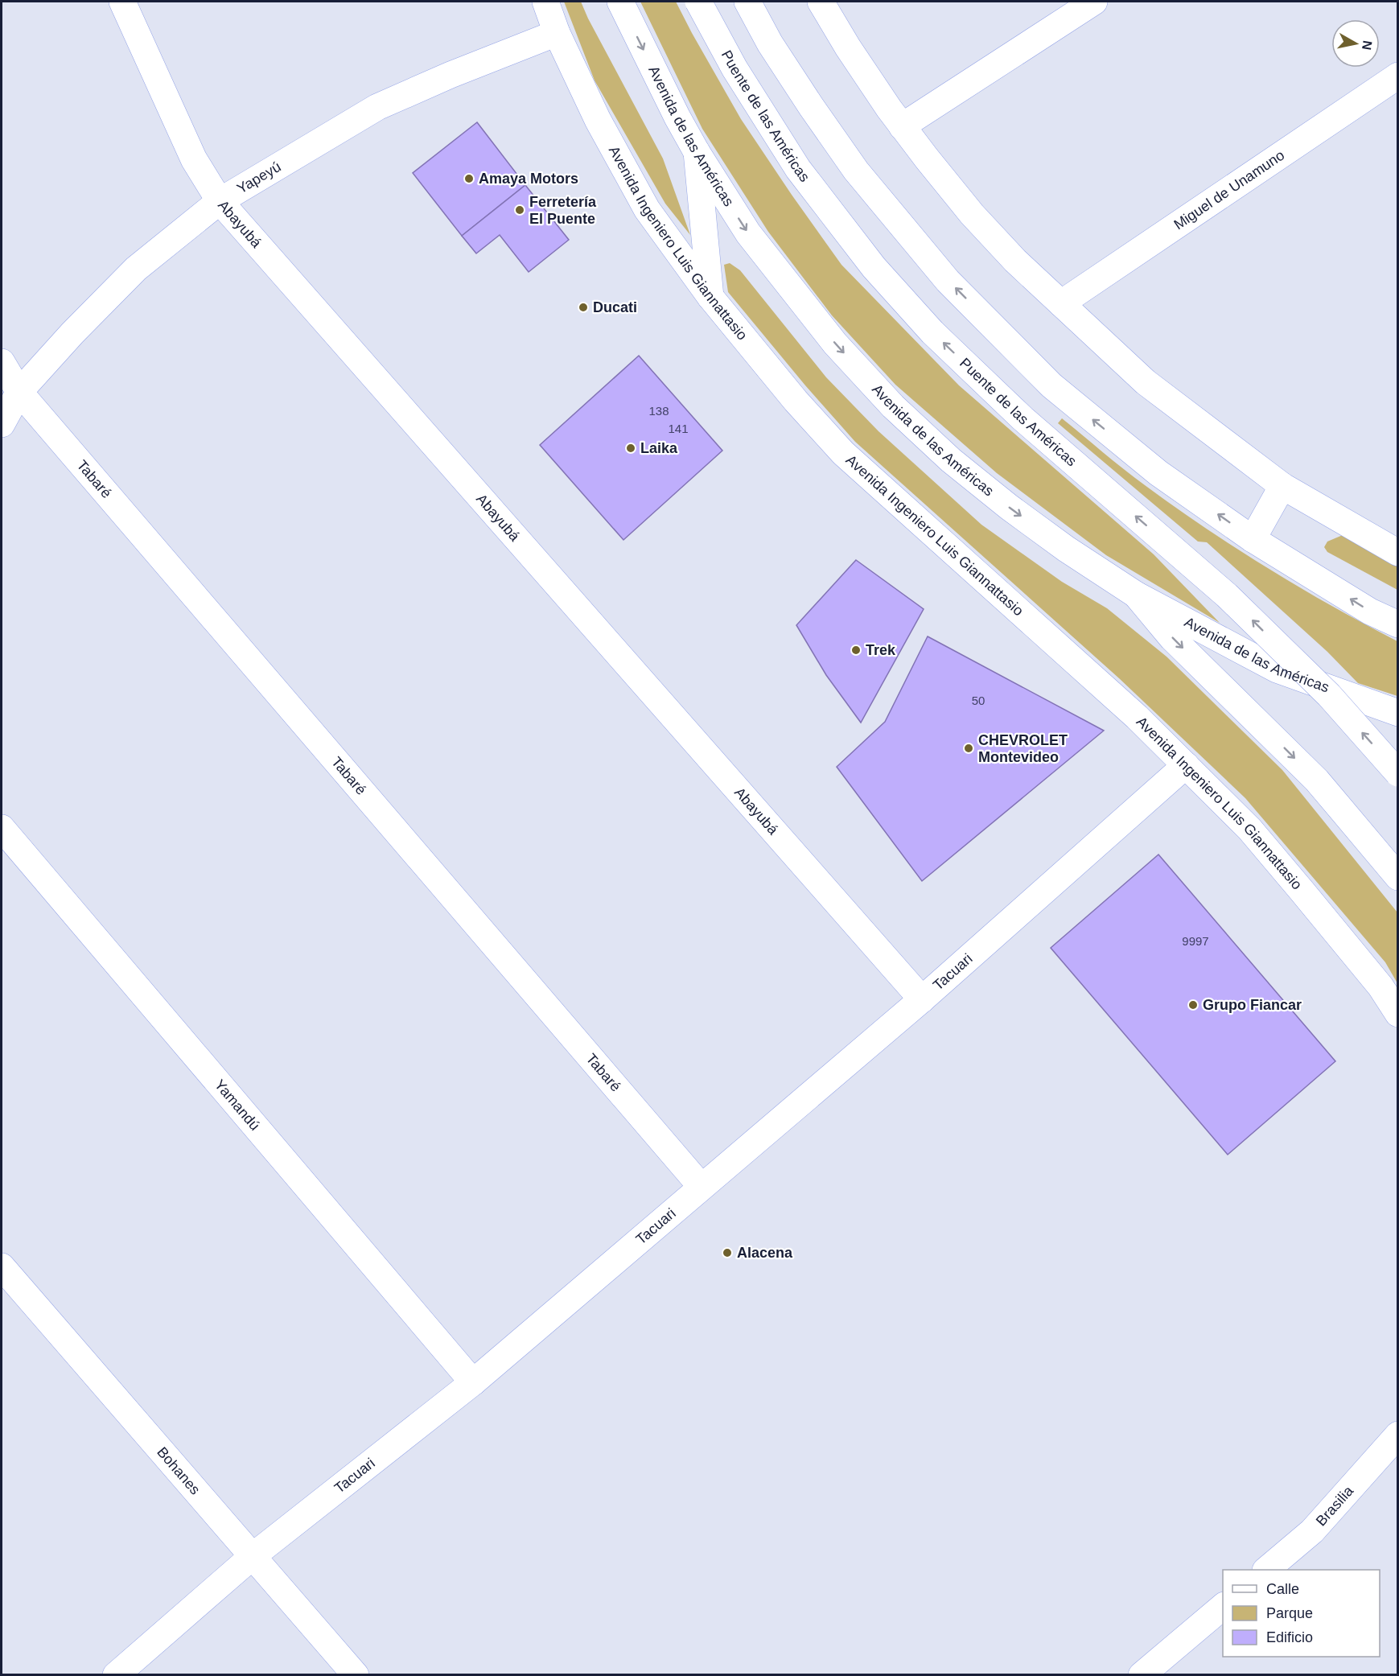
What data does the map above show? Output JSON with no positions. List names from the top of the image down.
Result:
{
  "streets": {
    "main road": [
      "Puente de las Américas",
      "Avenida de las Américas",
      "Yapeyú",
      "Miguel de Unamuno",
      "Abayubá",
      "Avenida Ingeniero Luis Giannattasio",
      "Tabaré",
      "Tacuari",
      "Yamandú",
      "Bohanes",
      "Brasilia"
    ]
  },
  "crossings": [
    ["Yapeyú", "Abayubá"],
    ["Yapeyú", "Avenida Ingeniero Luis Giannattasio"],
    ["Yapeyú", "Tabaré"],
    ["Abayubá", "Tacuari"],
    ["Avenida Ingeniero Luis Giannattasio", "Tacuari"],
    ["Tabaré", "Tacuari"],
    ["Tacuari", "Yamandú"],
    ["Tacuari", "Bohanes"]
  ],
  "places": [
    "Amaya Motors",
    "Ferretería El Puente",
    "Ducati",
    "Laika",
    "Trek",
    "CHEVROLET Montevideo",
    "Grupo Fiancar",
    "Alacena"
  ],
  "house_numbers": [
    "138",
    "141",
    "50",
    "9997"
  ],
  "legend": ["Calle", "Parque", "Edificio"],
  "north": "right"
}
